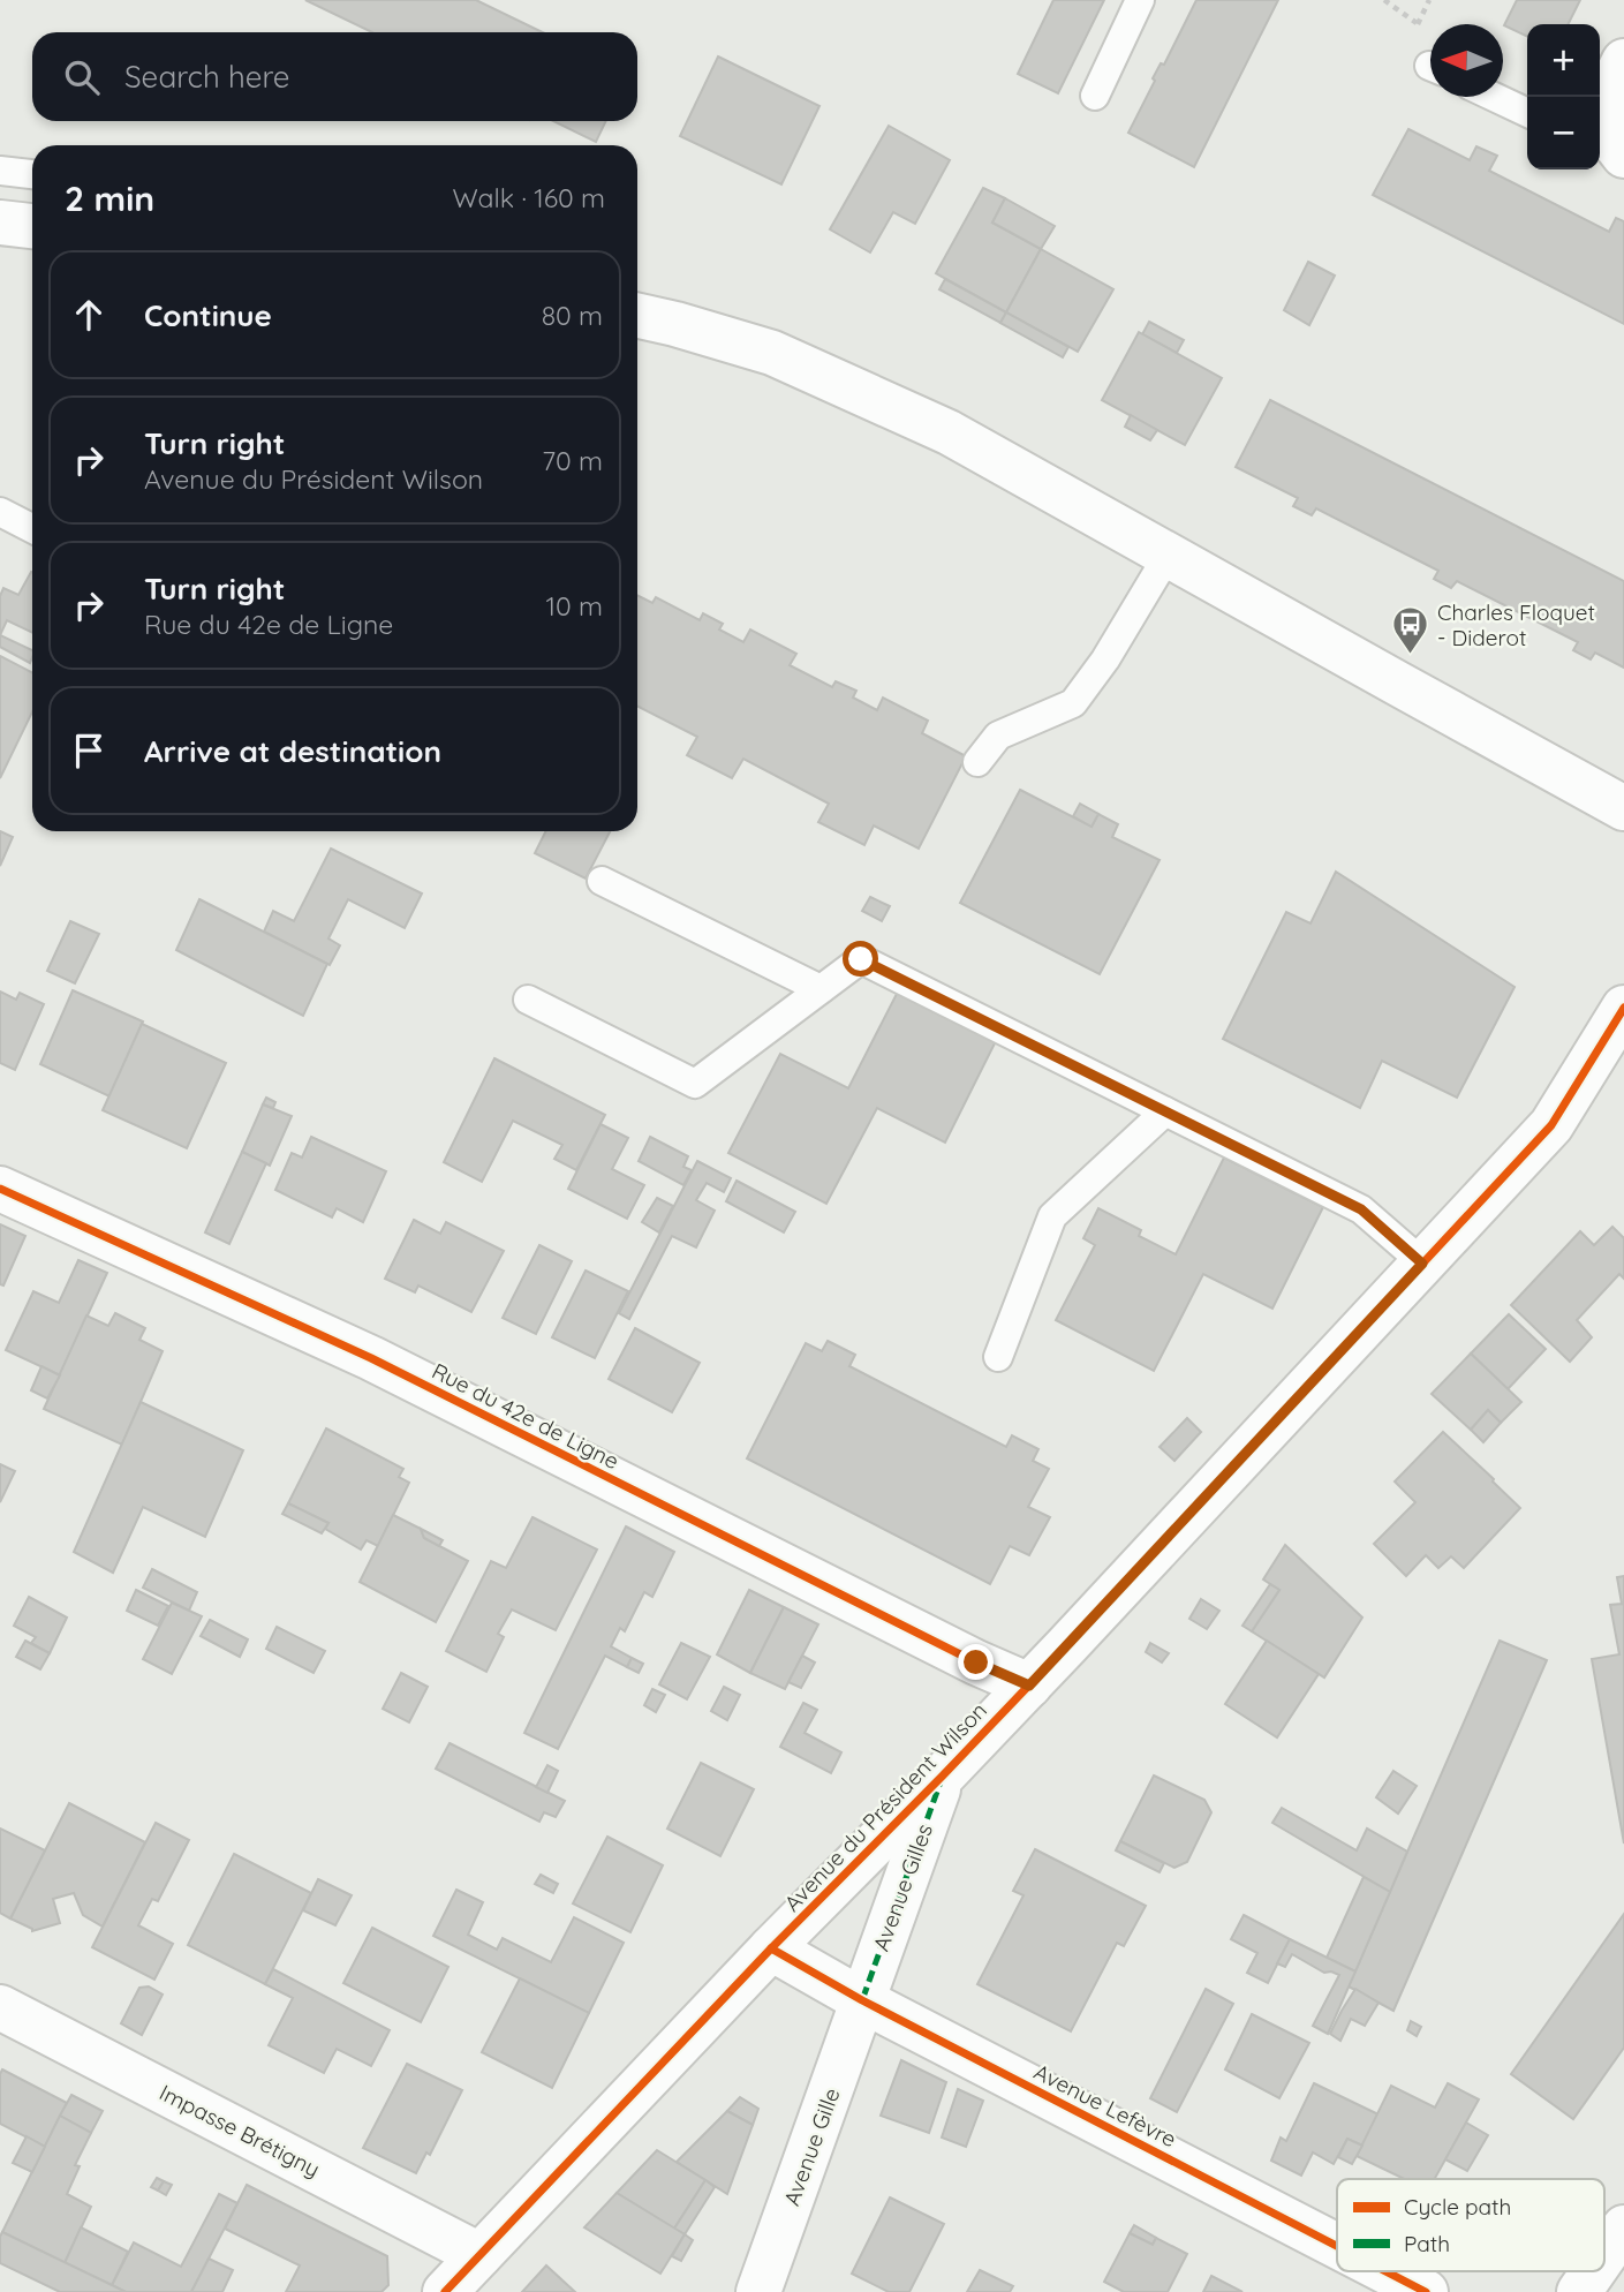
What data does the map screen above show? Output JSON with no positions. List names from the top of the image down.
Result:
{
  "streets": {
    "street": [
      "Rue du 42e de Ligne",
      "Avenue du Président Wilson",
      "Avenue Gilles",
      "Avenue Lefèvre",
      "Impasse Brétigny",
      "Avenue Gille"
    ]
  },
  "crossings": [
    ["Rue du 42e de Ligne", "Avenue du Président Wilson"],
    ["Avenue du Président Wilson", "Avenue Gilles"],
    ["Avenue du Président Wilson", "Avenue Lefèvre"],
    ["Avenue du Président Wilson", "Impasse Brétigny"],
    ["Avenue Gilles", "Avenue Lefèvre"],
    ["Avenue Gilles", "Avenue Gille"],
    ["Avenue Lefèvre", "Avenue Gille"]
  ],
  "places": {
    "bus stop": ["Charles Floquet - Diderot"]
  },
  "legend": ["Cycle path", "Path"],
  "north": "left",
  "page": {
    "map_buttons": ["+", "−"],
    "search": "Search here",
    "heading": ["2 min", "Walk · 160 m"],
    "list": [
      ["Continue", "80 m"],
      ["Turn right", "Avenue du Président Wilson", "70 m"],
      ["Turn right", "Rue du 42e de Ligne", "10 m"],
      "Arrive at destination"
    ]
  }
}
